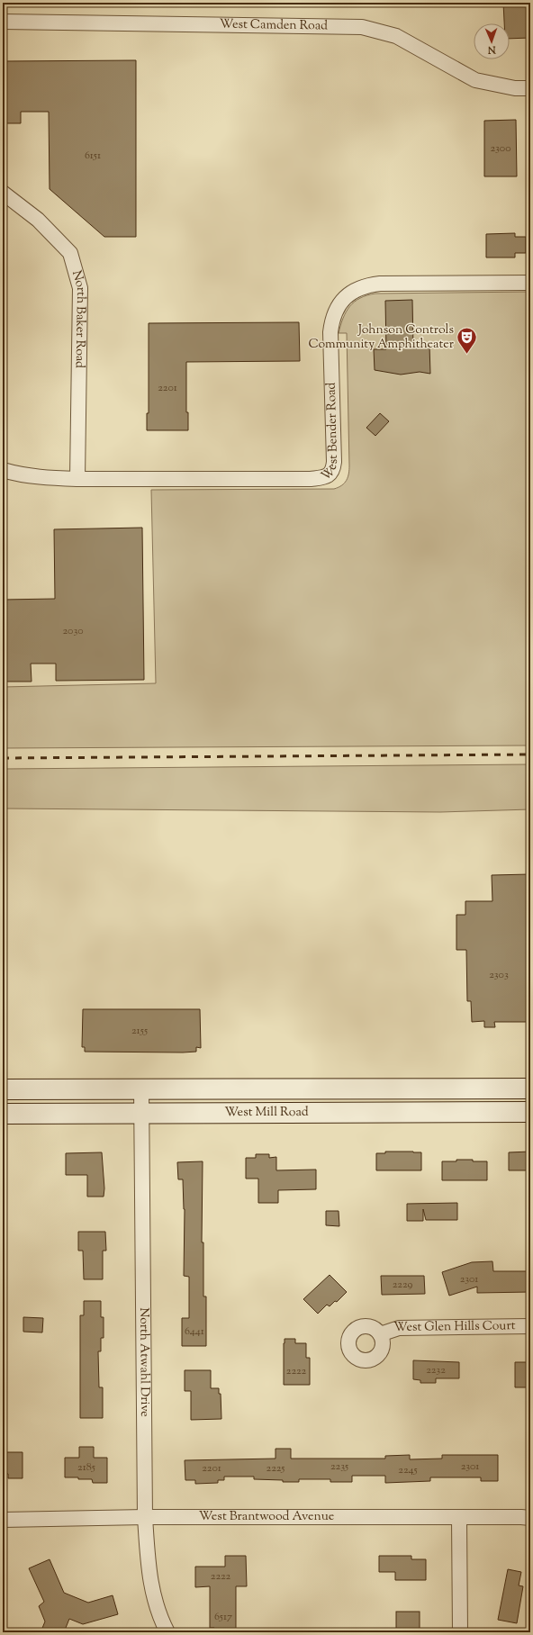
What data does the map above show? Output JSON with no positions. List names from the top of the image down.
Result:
{
  "streets": {
    "main road": ["West Mill Road"],
    "street": [
      "West Camden Road",
      "North Baker Road",
      "West Bender Road",
      "West Glen Hills Court",
      "North Atwahl Drive",
      "West Brantwood Avenue"
    ]
  },
  "crossings": [
    ["North Baker Road", "West Bender Road"],
    ["West Mill Road", "North Atwahl Drive"],
    ["North Atwahl Drive", "West Brantwood Avenue"]
  ],
  "places": {
    "theatre": ["Johnson Controls Community Amphitheater"]
  },
  "house_numbers": [
    "2300",
    "6151",
    "2201",
    "2030",
    "2303",
    "2155",
    "2301",
    "2229",
    "6441",
    "2232",
    "2222",
    "2235",
    "2301",
    "2185",
    "2201",
    "2225",
    "2245",
    "2222",
    "6517"
  ],
  "north": "bottom"
}
